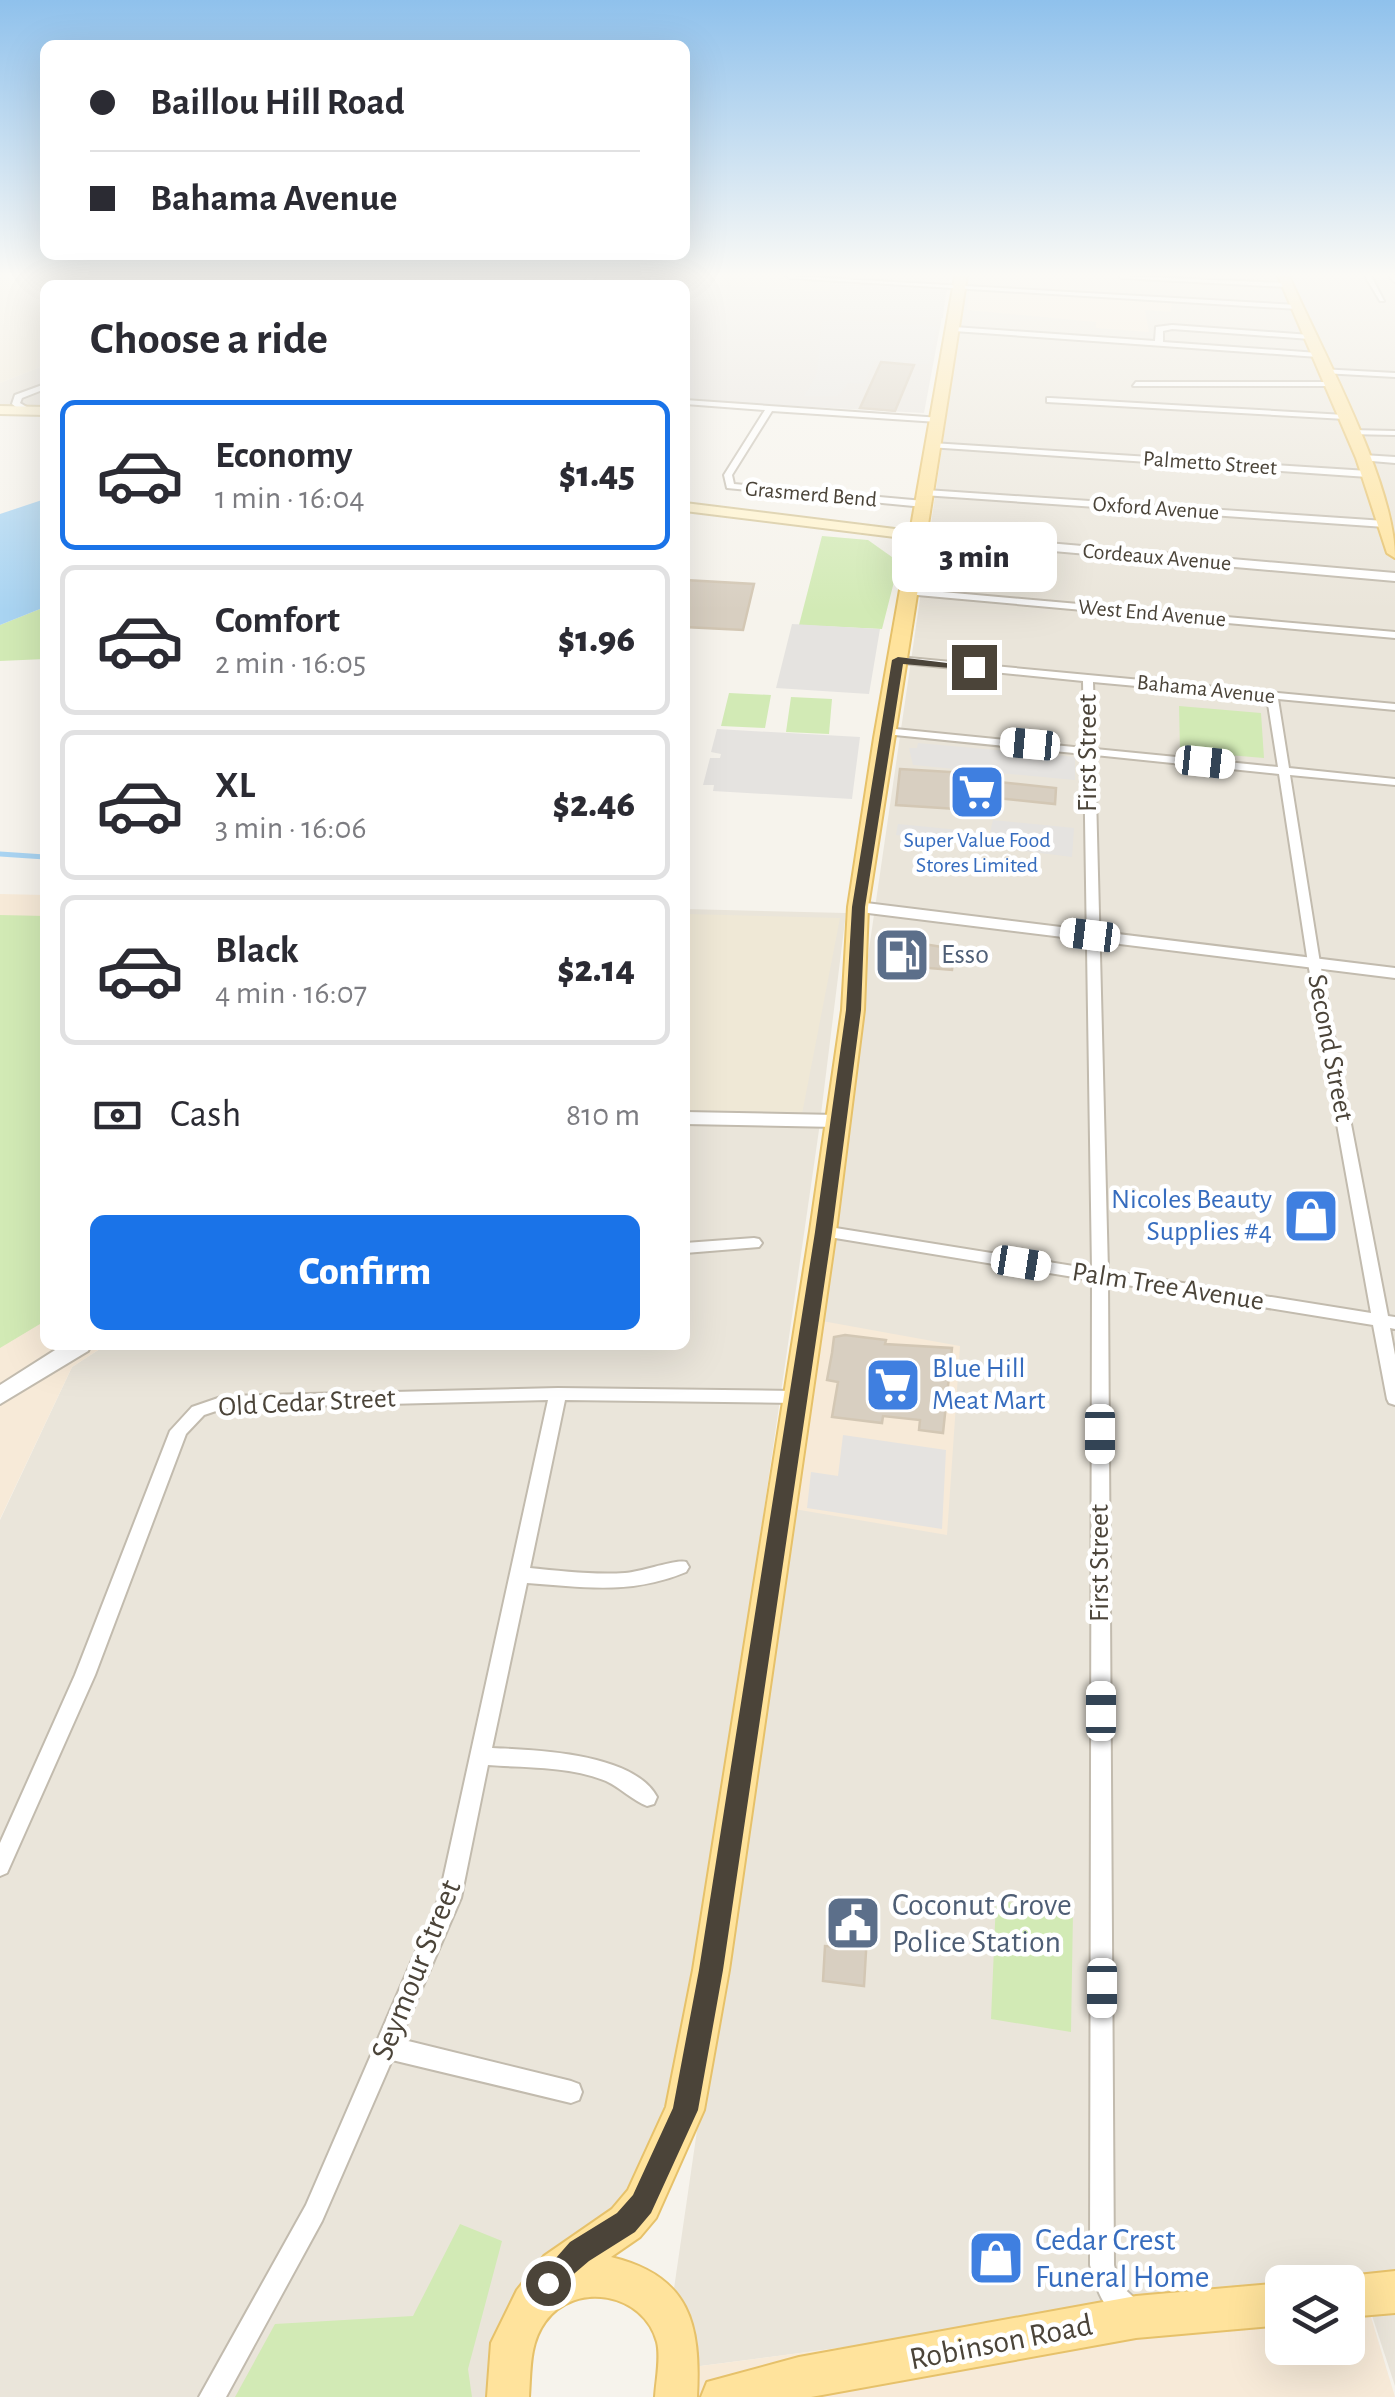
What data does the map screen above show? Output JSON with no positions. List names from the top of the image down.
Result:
{
  "streets": {
    "main road": ["Robinson Road"],
    "street": [
      "Palmetto Street",
      "Grasmerd Bend",
      "Oxford Avenue",
      "Cordeaux Avenue",
      "West End Avenue",
      "Bahama Avenue",
      "First Street",
      "Second Street",
      "Palm Tree Avenue",
      "Old Cedar Street",
      "Seymour Street"
    ]
  },
  "crossings": [
    ["Grasmerd Bend", "Oxford Avenue"],
    ["Bahama Avenue", "First Street"],
    ["Bahama Avenue", "Second Street"],
    ["First Street", "Palm Tree Avenue"],
    ["First Street", "Robinson Road"],
    ["Second Street", "Palm Tree Avenue"],
    ["Old Cedar Street", "Seymour Street"]
  ],
  "places": {
    "supermarket": ["Super Value Food Stores Limited", "Blue Hill Meat Mart"],
    "fuel station": ["Esso"],
    "shop": ["Nicoles Beauty Supplies #4", "Cedar Crest Funeral Home"],
    "public building": ["Coconut Grove Police Station"]
  },
  "page": {
    "banner": ["Baillou Hill Road", "Bahama Avenue"],
    "heading": "Choose a ride",
    "list": [
      {
        "name": "Economy",
        "note": "1 min · 16:04",
        "value": "$1.45"
      },
      {
        "name": "Comfort",
        "note": "2 min · 16:05",
        "value": "$1.96"
      },
      {
        "name": "XL",
        "note": "3 min · 16:06",
        "value": "$2.46"
      },
      {
        "name": "Black",
        "note": "4 min · 16:07",
        "value": "$2.14"
      }
    ],
    "bubble": "3 min",
    "pay": ["Cash", "810 m"],
    "buttons": "Confirm"
  }
}
